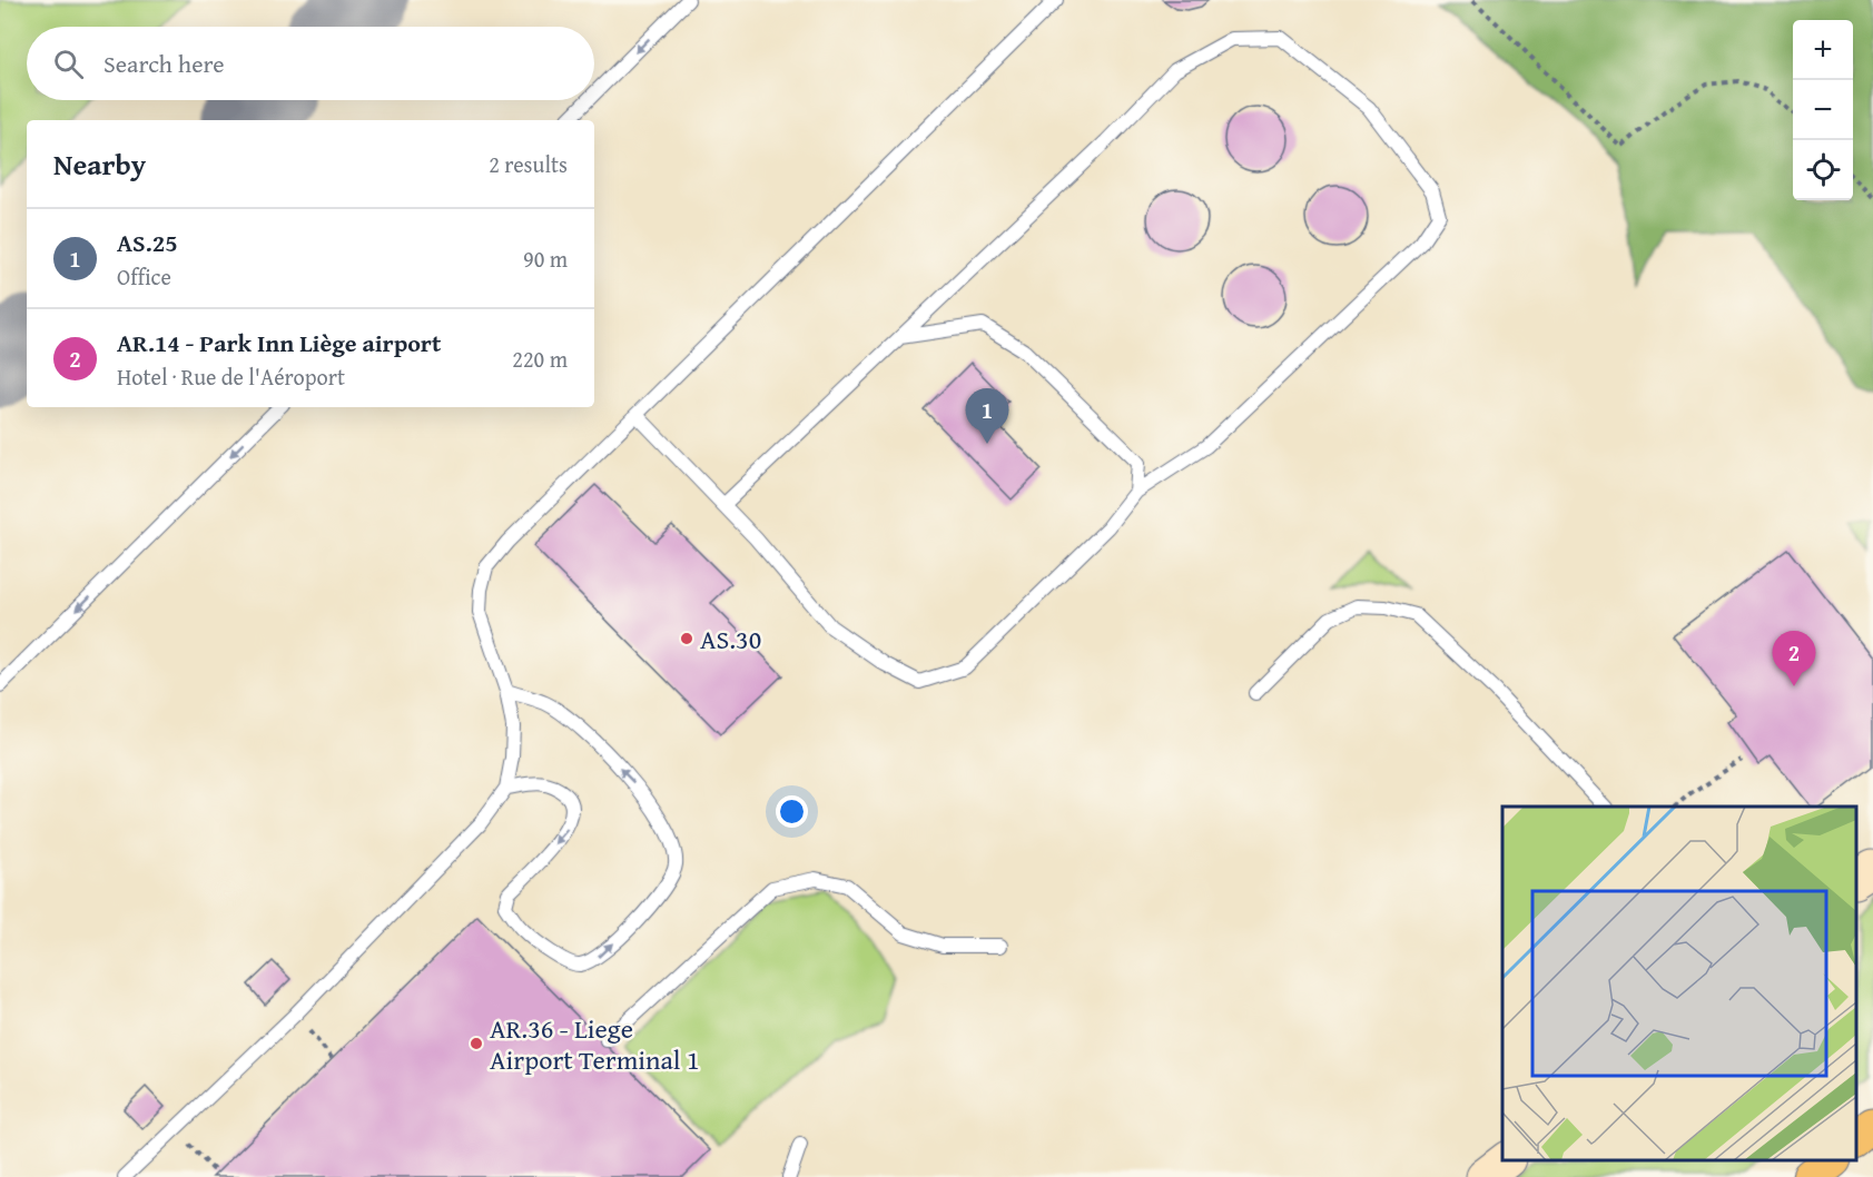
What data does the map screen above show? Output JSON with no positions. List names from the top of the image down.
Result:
{
  "places": ["AS.30", "AR.36 - Liege Airport Terminal 1"],
  "page": {
    "map_buttons": ["+", "−"],
    "search": "Search here",
    "heading": ["Nearby", "2 results"],
    "list": [
      {
        "mark": "1",
        "name": "AS.25",
        "note": "Office",
        "value": "90 m"
      },
      {
        "mark": "2",
        "name": "AR.14 - Park Inn Liège airport",
        "note": "Hotel · Rue de l'Aéroport",
        "value": "220 m"
      }
    ],
    "pins": ["1", "2"]
  }
}
